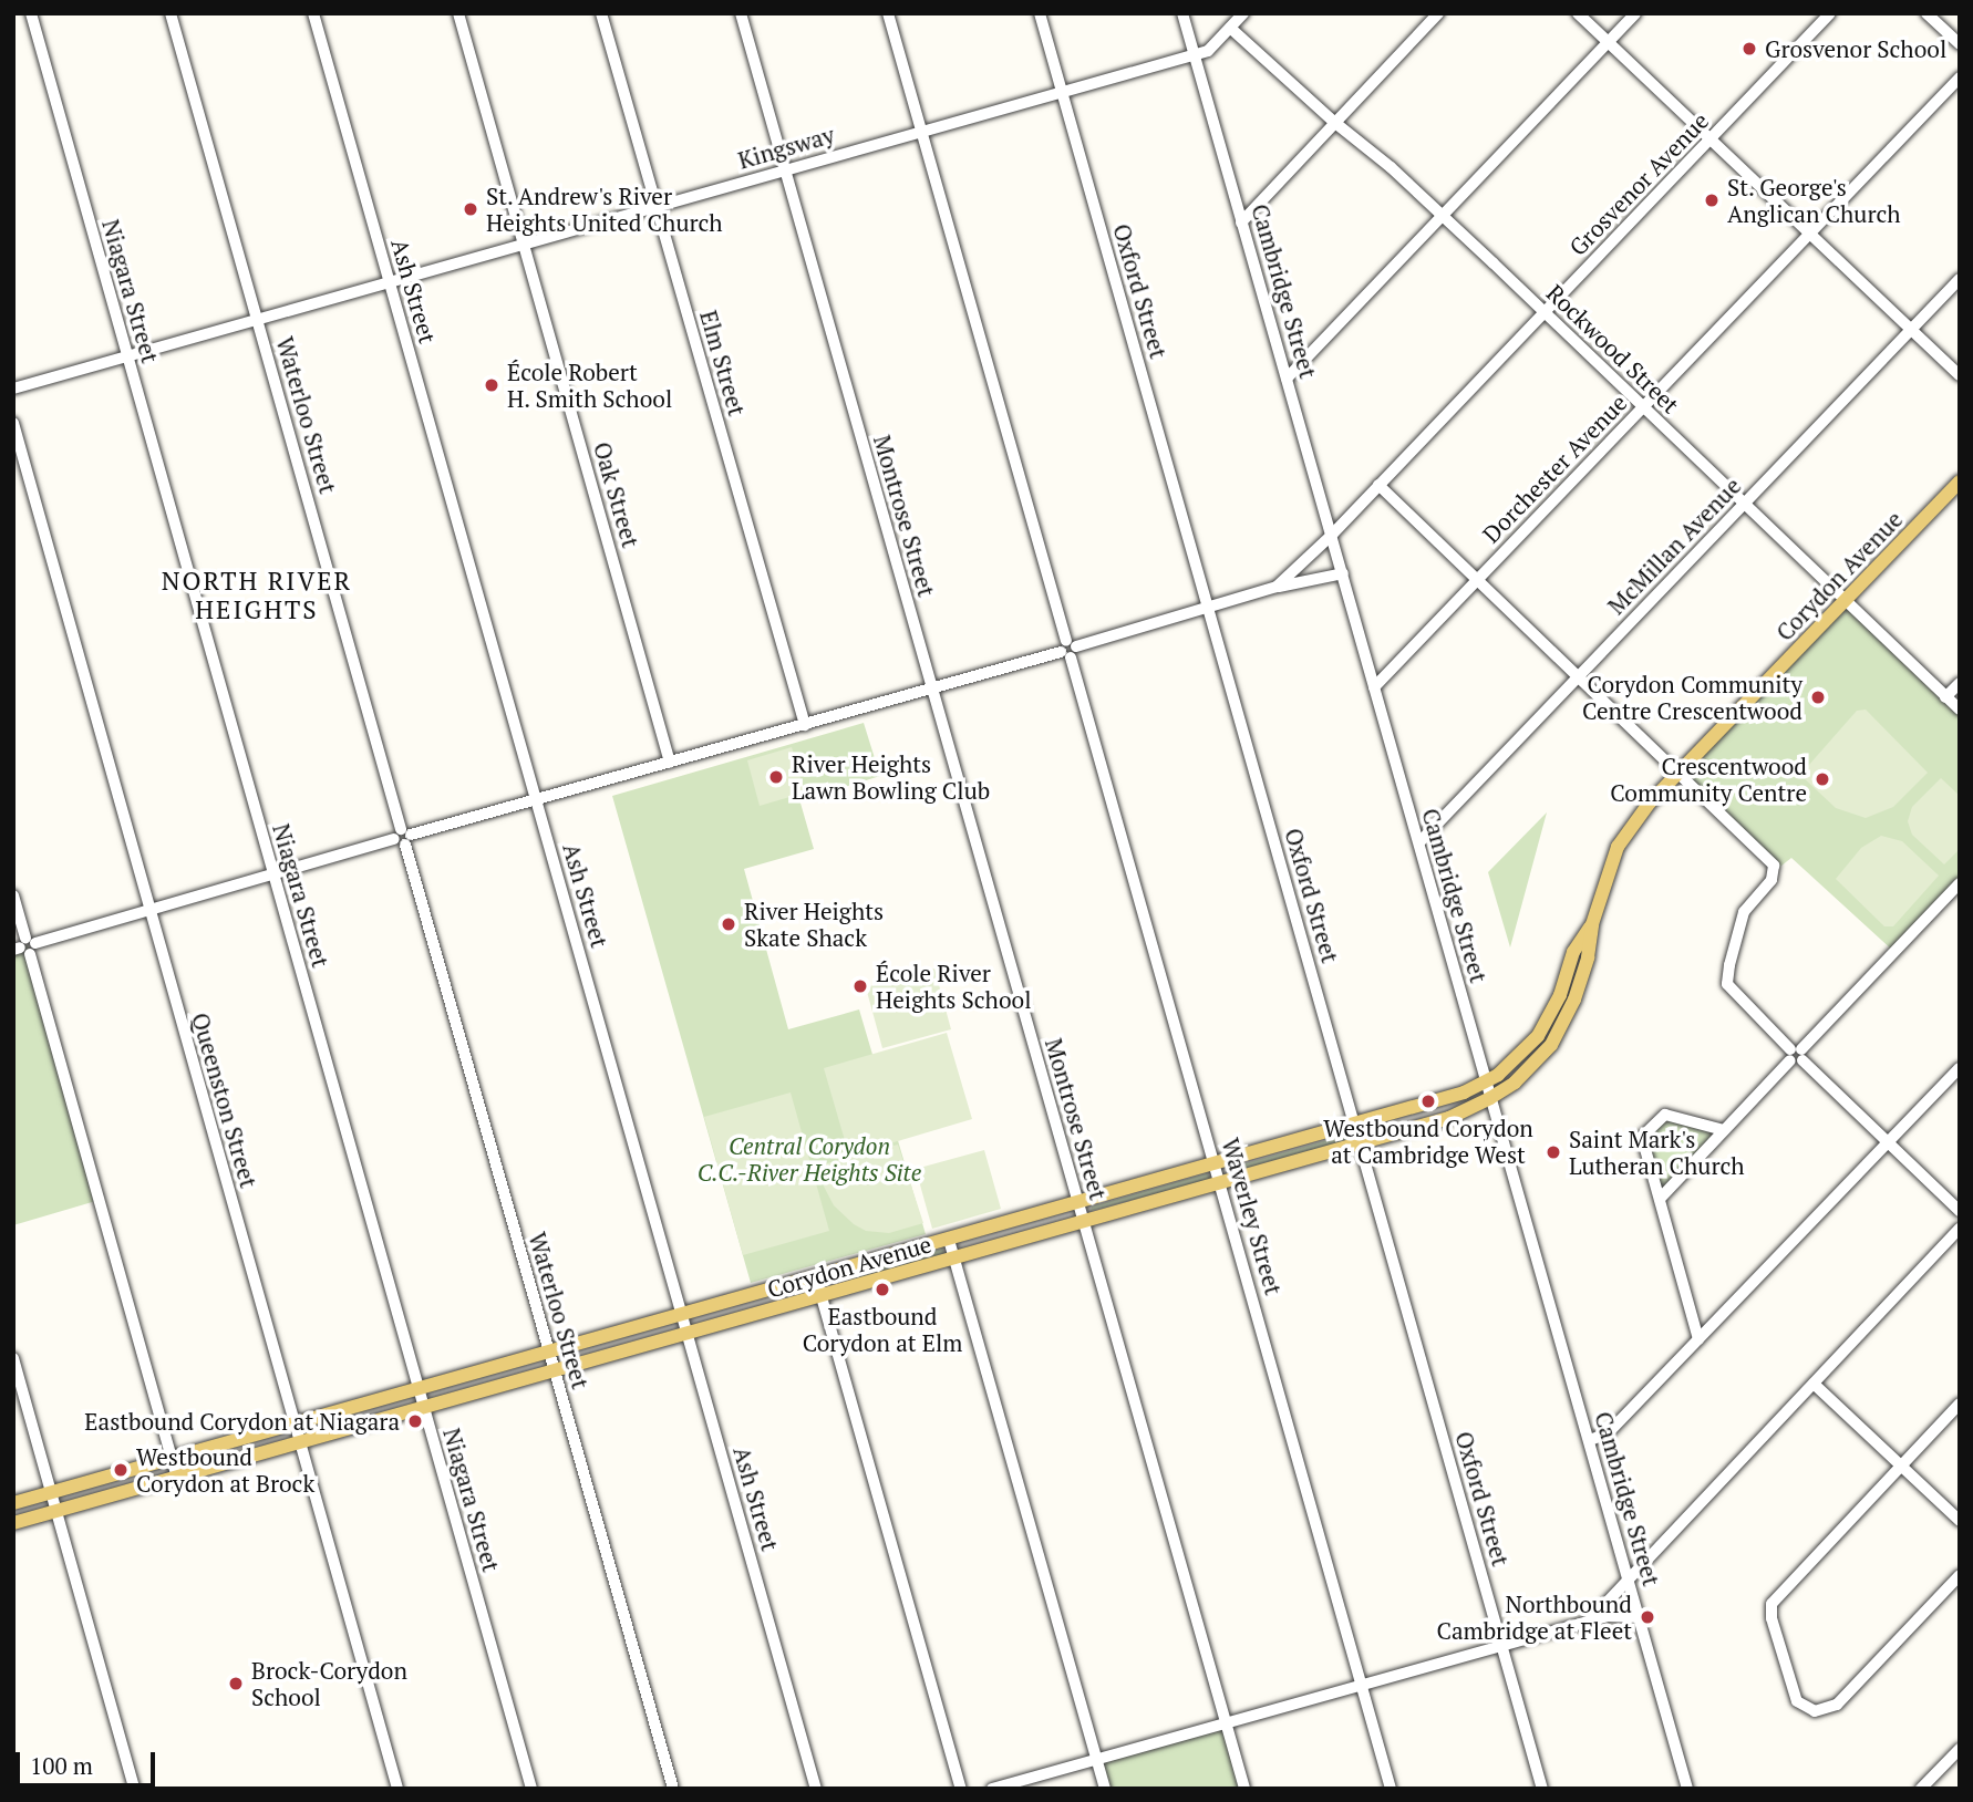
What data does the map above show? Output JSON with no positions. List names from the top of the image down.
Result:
{
  "streets": {
    "main road": ["Corydon Avenue"],
    "street": [
      "Kingsway",
      "Grosvenor Avenue",
      "Niagara Street",
      "Ash Street",
      "Oxford Street",
      "Cambridge Street",
      "Rockwood Street",
      "Elm Street",
      "Waterloo Street",
      "Dorchester Avenue",
      "Oak Street",
      "Montrose Street",
      "McMillan Avenue",
      "Queenston Street",
      "Waverley Street"
    ]
  },
  "crossings": [
    ["Kingsway", "Niagara Street"],
    ["Kingsway", "Ash Street"],
    ["Kingsway", "Oxford Street"],
    ["Kingsway", "Cambridge Street"],
    ["Kingsway", "Rockwood Street"],
    ["Kingsway", "Elm Street"],
    ["Kingsway", "Waterloo Street"],
    ["Kingsway", "Oak Street"],
    ["Kingsway", "Montrose Street"],
    ["Kingsway", "Waverley Street"],
    ["Grosvenor Avenue", "Niagara Street"],
    ["Grosvenor Avenue", "Ash Street"],
    ["Grosvenor Avenue", "Oxford Street"],
    ["Grosvenor Avenue", "Cambridge Street"],
    ["Grosvenor Avenue", "Rockwood Street"],
    ["Grosvenor Avenue", "Elm Street"],
    ["Grosvenor Avenue", "Waterloo Street"],
    ["Grosvenor Avenue", "Oak Street"],
    ["Grosvenor Avenue", "Montrose Street"],
    ["Grosvenor Avenue", "Queenston Street"],
    ["Grosvenor Avenue", "Waverley Street"],
    ["Niagara Street", "Corydon Avenue"],
    ["Ash Street", "Corydon Avenue"],
    ["Oxford Street", "Corydon Avenue"],
    ["Cambridge Street", "Dorchester Avenue"],
    ["Cambridge Street", "McMillan Avenue"],
    ["Cambridge Street", "Corydon Avenue"],
    ["Rockwood Street", "Dorchester Avenue"],
    ["Rockwood Street", "McMillan Avenue"],
    ["Rockwood Street", "Corydon Avenue"],
    ["Waterloo Street", "Corydon Avenue"],
    ["Montrose Street", "Corydon Avenue"],
    ["Corydon Avenue", "Queenston Street"],
    ["Corydon Avenue", "Waverley Street"]
  ],
  "districts": ["NORTH RIVER HEIGHTS"],
  "parks": ["Central Corydon C.C.-River Heights Site"],
  "places": [
    "Grosvenor School",
    "St. George's Anglican Church",
    "St. Andrew's River Heights United Church",
    "École Robert H. Smith School",
    "Corydon Community Centre Crescentwood",
    "River Heights Lawn Bowling Club",
    "Crescentwood Community Centre",
    "River Heights Skate Shack",
    "École River Heights School",
    "Westbound Corydon at Cambridge West",
    "Saint Mark's Lutheran Church",
    "Eastbound Corydon at Elm",
    "Eastbound Corydon at Niagara",
    "Westbound Corydon at Brock",
    "Northbound Cambridge at Fleet",
    "Brock-Corydon School"
  ],
  "scale_bar": "100 m"
}
